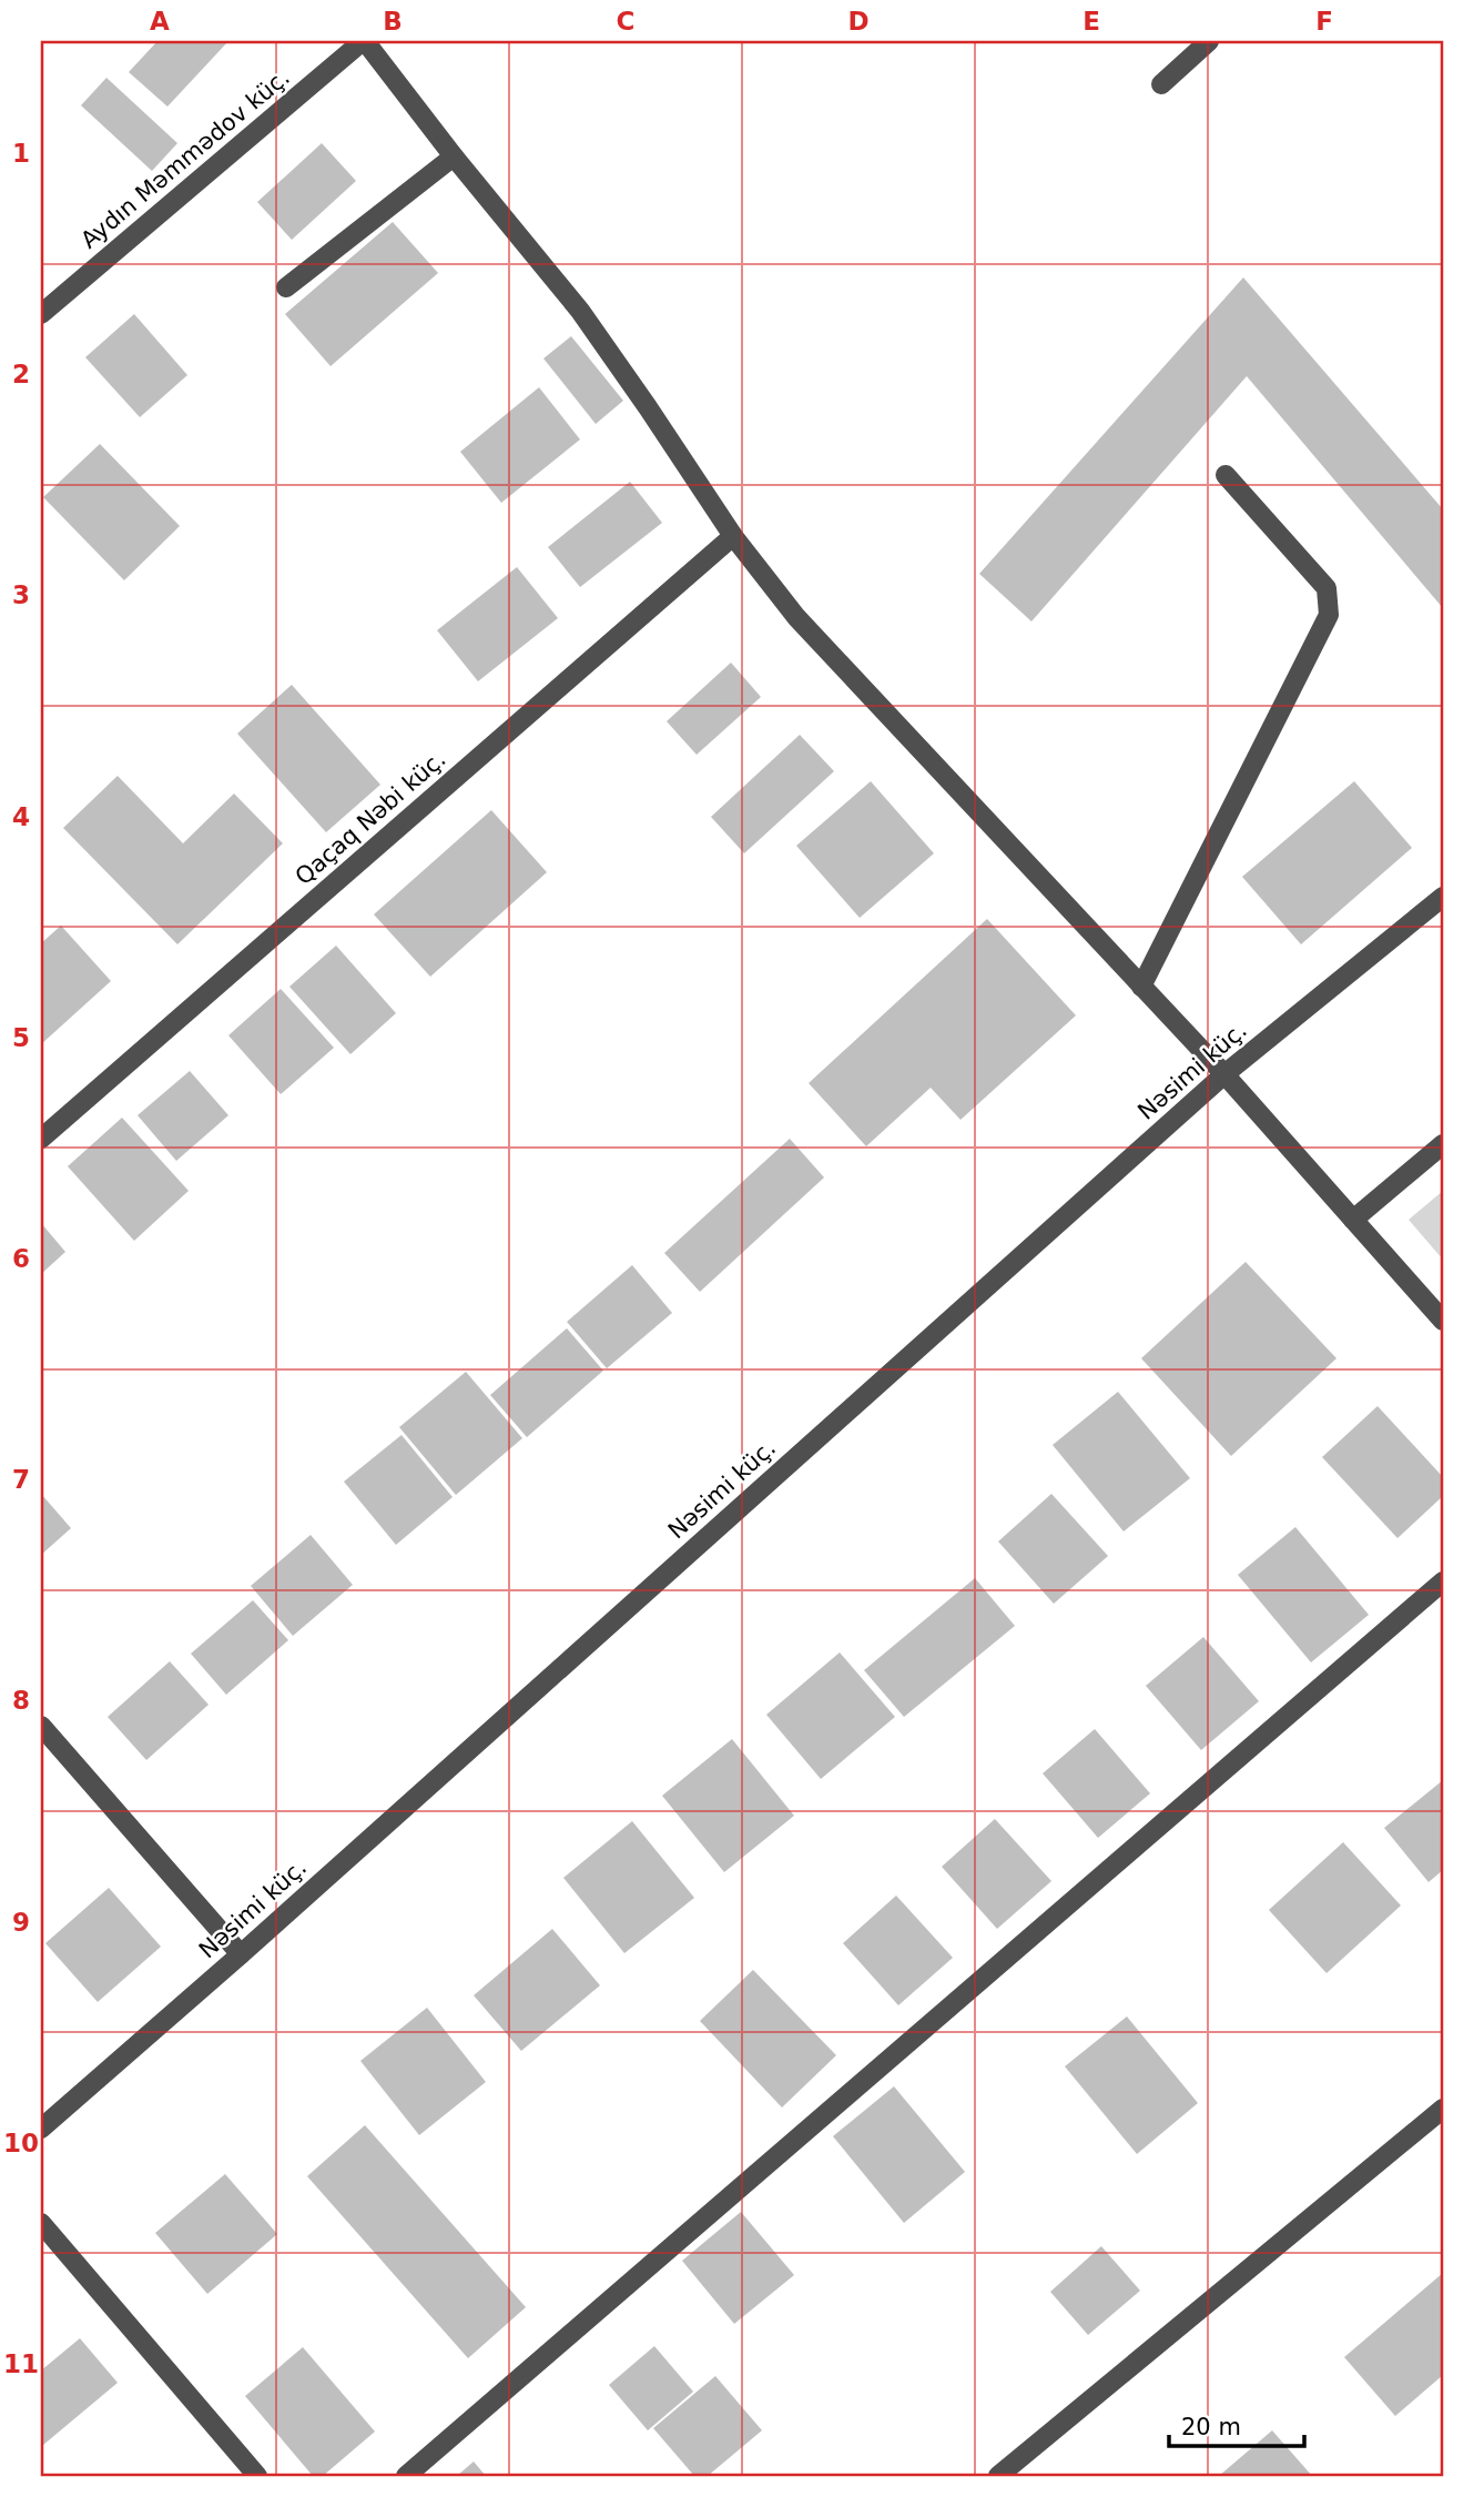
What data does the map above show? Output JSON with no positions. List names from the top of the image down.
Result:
{
  "streets": {
    "street": ["Aydın Məmmədov küç.", "Qaçaq Nəbi küç.", "Nəsimi küç."]
  },
  "scale_bar": "20 m",
  "grid": {
    "columns": [
      "A",
      "B",
      "C",
      "D",
      "E",
      "F"
    ],
    "rows": [
      "1",
      "2",
      "3",
      "4",
      "5",
      "6",
      "7",
      "8",
      "9",
      "10",
      "11"
    ]
  }
}
